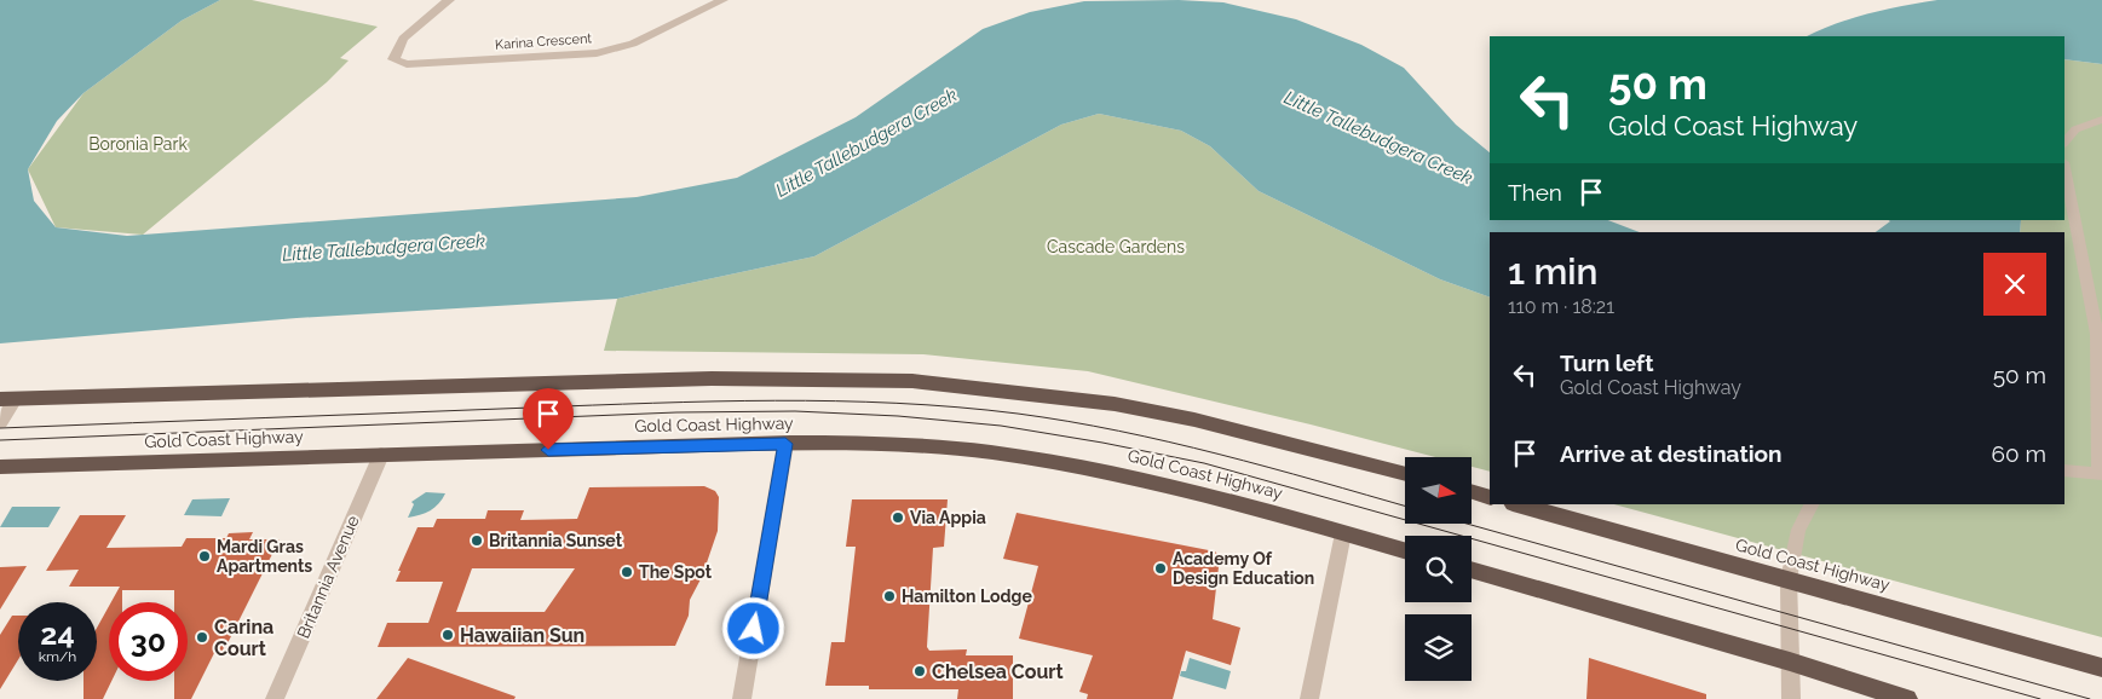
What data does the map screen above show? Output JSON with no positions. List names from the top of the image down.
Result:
{
  "streets": {
    "highway": ["Gold Coast Highway"],
    "street": ["Karina Crescent", "Britannia Avenue"]
  },
  "crossings": [
    ["Gold Coast Highway", "Britannia Avenue"]
  ],
  "water": ["Little Tallebudgera Creek"],
  "parks": ["Boronia Park", "Cascade Gardens"],
  "places": [
    "Via Appia",
    "Britannia Sunset",
    "Mardi Gras Apartments",
    "Academy Of Design Education",
    "The Spot",
    "Hamilton Lodge",
    "Hawaiian Sun",
    "Carina Court",
    "Chelsea Court"
  ],
  "north": "right",
  "page": {
    "turn": ["50 m", "Gold Coast Highway"],
    "then": "Then",
    "heading": ["1 min", "110 m · 18:21"],
    "list": [
      {
        "name": "Turn left",
        "note": "Gold Coast Highway",
        "value": "50 m"
      },
      {
        "name": "Arrive at destination",
        "value": "60 m"
      }
    ],
    "speed": "24 km/h",
    "limit": "30"
  }
}
